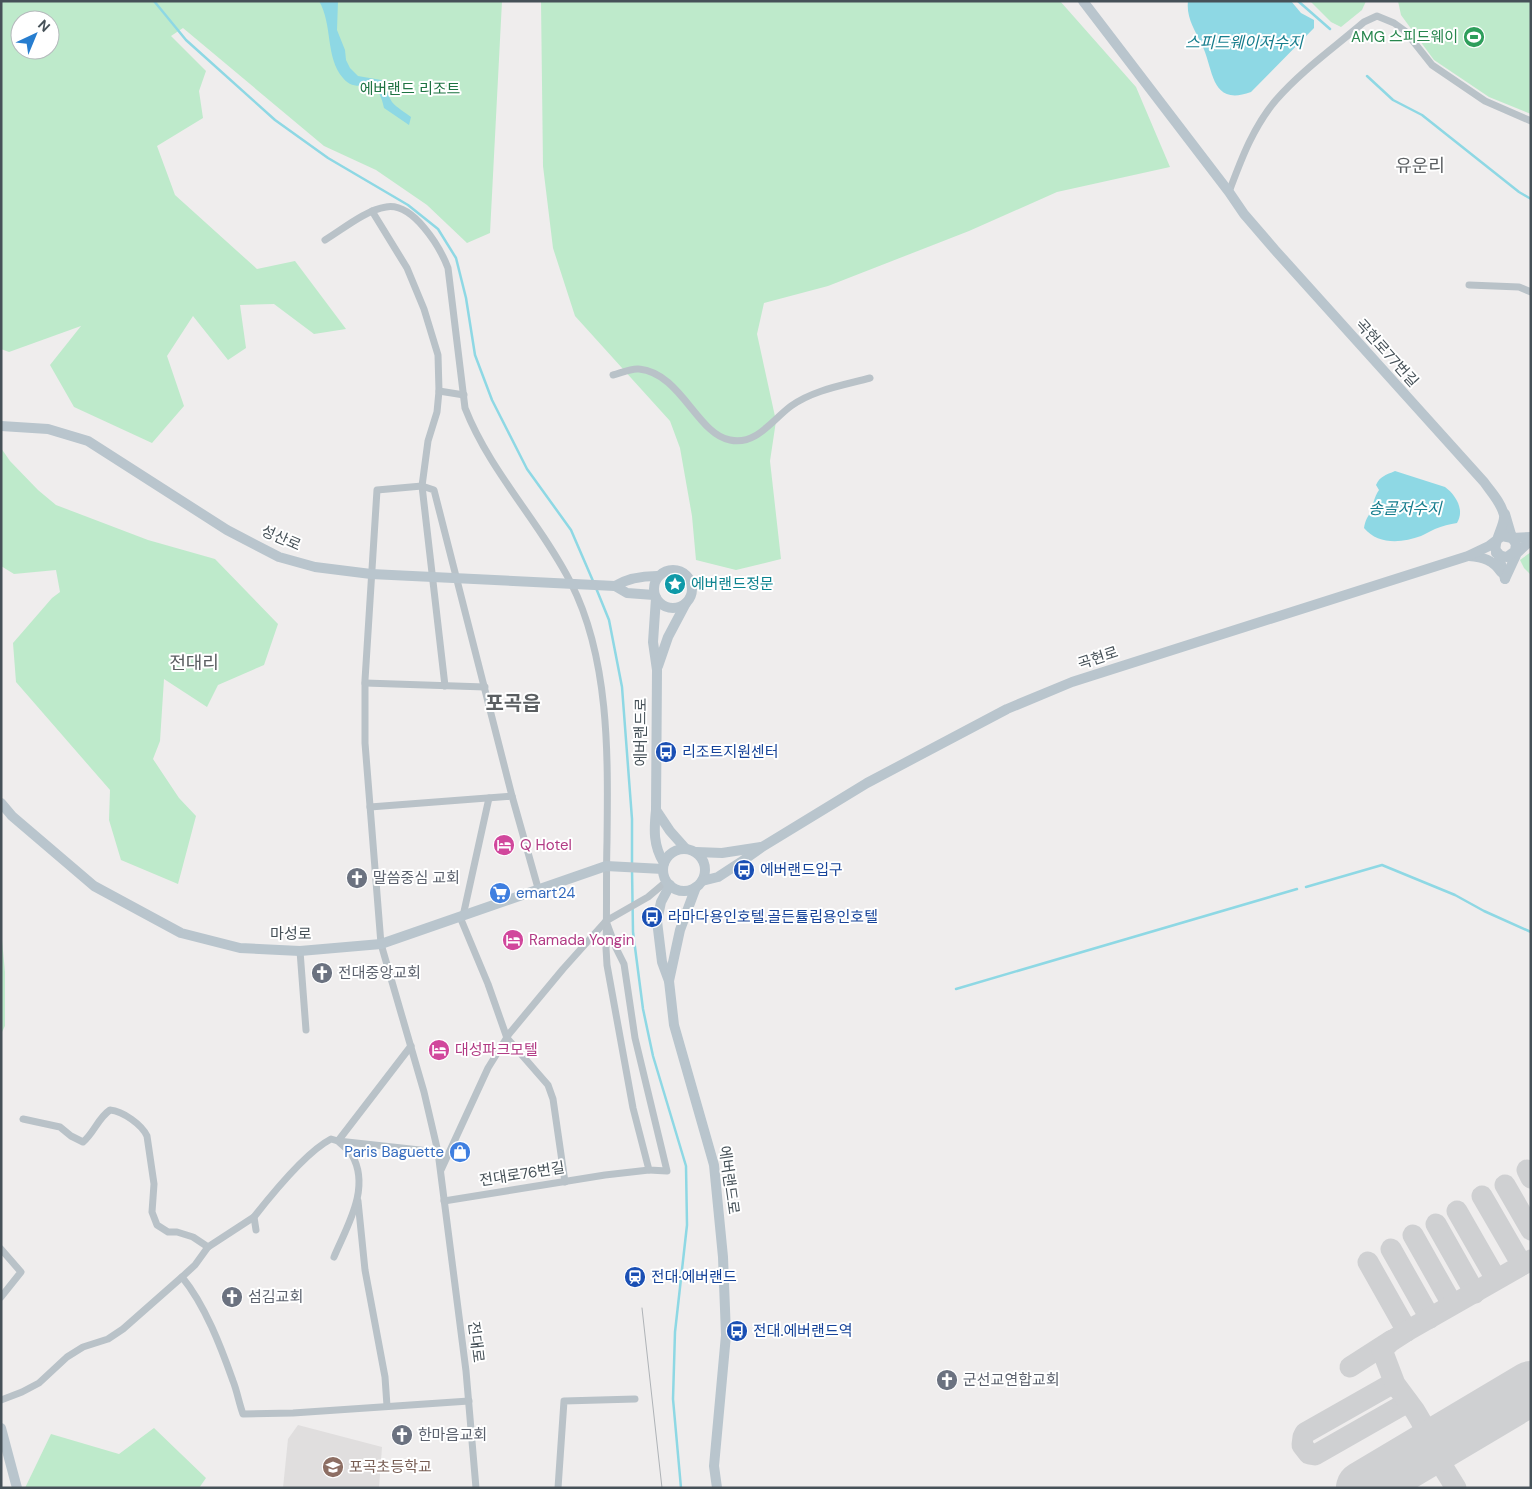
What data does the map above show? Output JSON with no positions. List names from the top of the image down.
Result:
{
  "streets": {
    "main road": [
      "곡현로77번길",
      "성산로",
      "곡현로",
      "에버랜드로",
      "마성로"
    ],
    "street": ["전대로76번길", "전대로"]
  },
  "crossings": [
    ["성산로", "전대로"],
    ["곡현로", "에버랜드로"],
    ["곡현로", "마성로"],
    ["에버랜드로", "마성로"],
    ["마성로", "전대로"],
    ["전대로76번길", "전대로"]
  ],
  "districts": ["유운리", "전대리", "포곡읍"],
  "water": ["스피드웨이저수지", "송골저수지"],
  "parks": ["에버랜드 리조트"],
  "places": {
    "sports": ["AMG 스피드웨이"],
    "place": ["에버랜드정문"],
    "bus stop": [
      "리조트지원센터",
      "에버랜드입구",
      "라마다용인호텔.골든튤립용인호텔",
      "전대.에버랜드역"
    ],
    "hotel": ["Q Hotel", "Ramada Yongin", "대성파크모텔"],
    "church": [
      "말씀중심 교회",
      "전대중앙교회",
      "섬김교회",
      "군선교연합교회",
      "한마음교회"
    ],
    "supermarket": ["emart24"],
    "shop": ["Paris Baguette"],
    "station": ["전대·에버랜드"],
    "school or university": ["포곡초등학교"]
  },
  "north": "top right"
}
